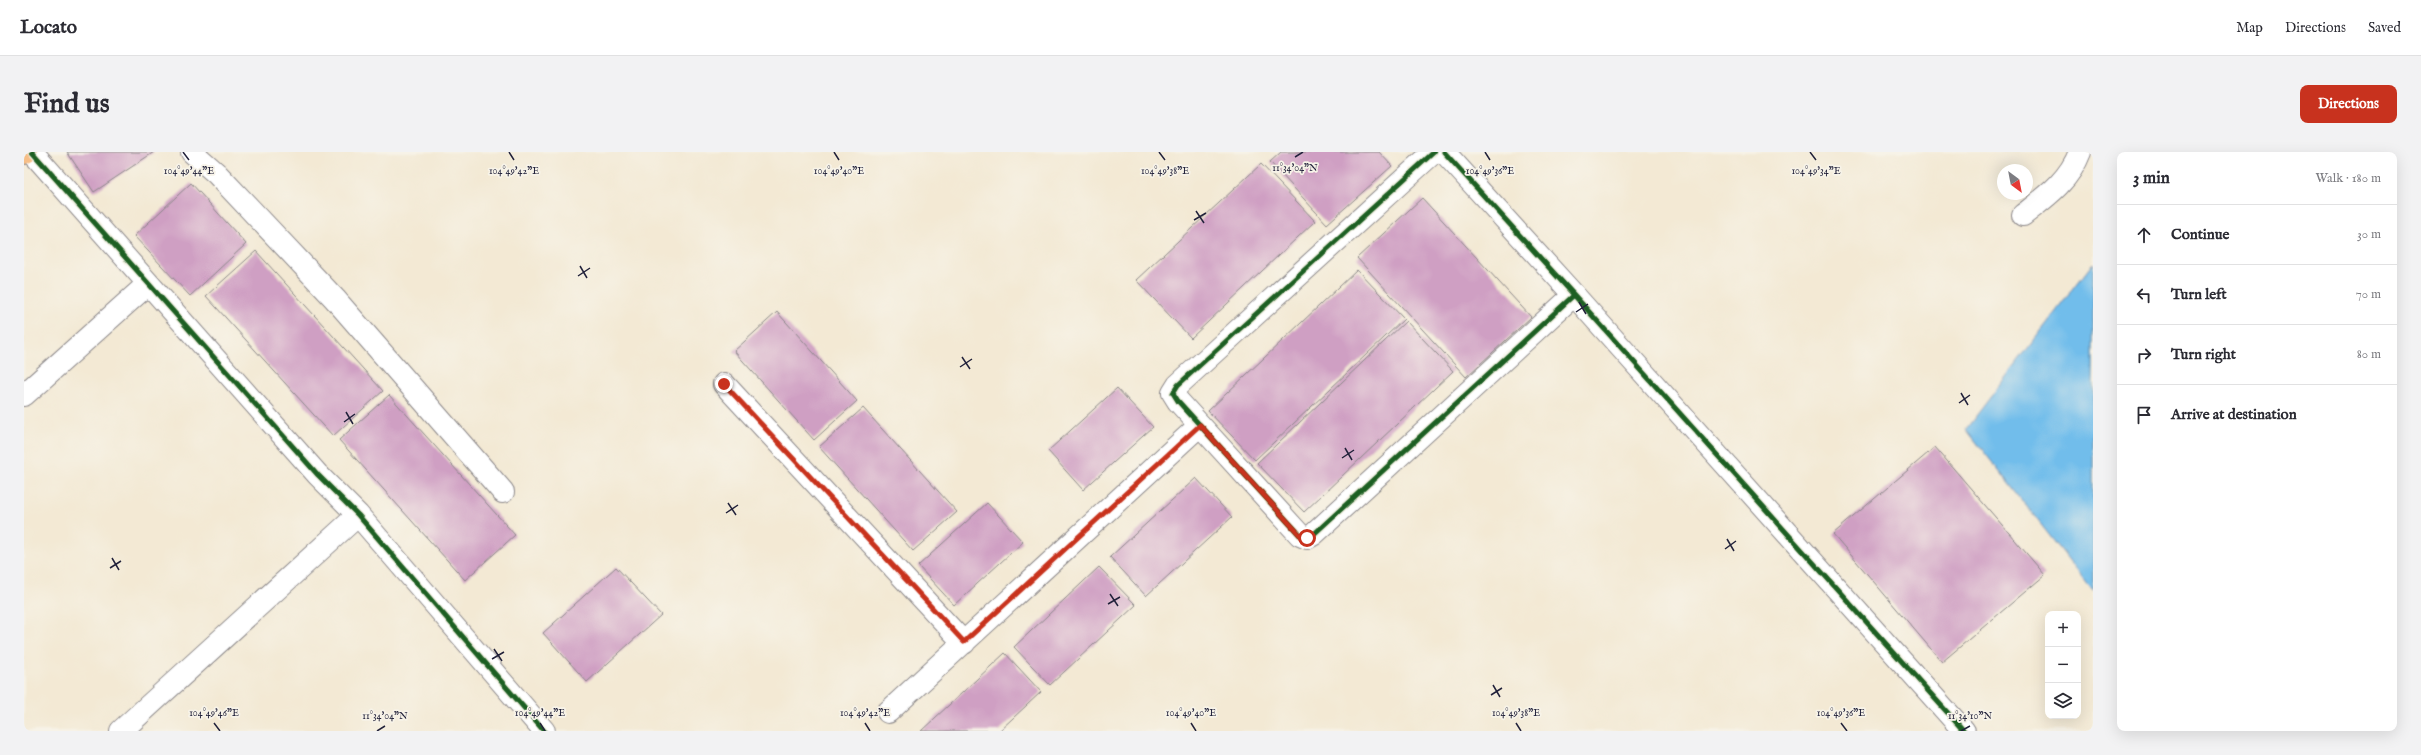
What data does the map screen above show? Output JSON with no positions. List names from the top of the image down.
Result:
{
  "north": "bottom right",
  "page": {
    "header": "Locato",
    "nav": ["Map", "Directions", "Saved"],
    "buttons": "Directions",
    "title": "Find us",
    "heading": ["3 min", "Walk · 180 m"],
    "list": [
      ["Continue", "30 m"],
      ["Turn left", "70 m"],
      ["Turn right", "80 m"],
      "Arrive at destination"
    ],
    "map_buttons": ["+", "−"]
  },
  "coordinates": [
    "11°34'04\"N",
    "104°49'44\"E",
    "104°49'42\"E",
    "104°49'40\"E",
    "104°49'38\"E",
    "104°49'36\"E",
    "104°49'34\"E",
    "104°49'46\"E",
    "11°34'10\"N"
  ]
}
